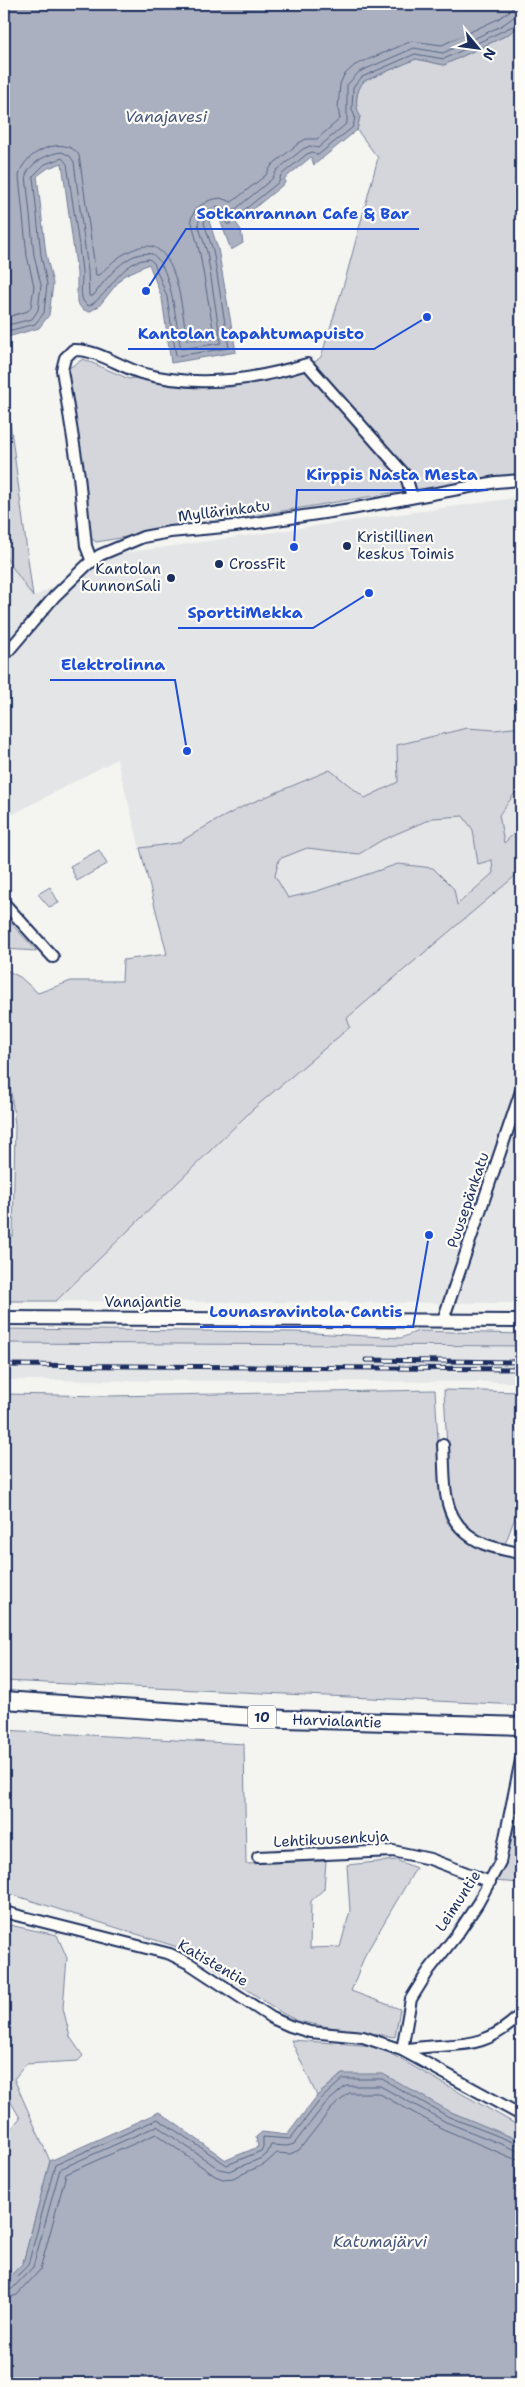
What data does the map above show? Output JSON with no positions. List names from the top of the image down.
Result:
{
  "streets": {
    "highway": ["10", "Harvialantie"],
    "street": [
      "Myllärinkatu",
      "Puusepänkatu",
      "Vanajantie",
      "Lehtikuusenkuja",
      "Leimuntie",
      "Katistentie"
    ]
  },
  "crossings": [
    ["Puusepänkatu", "Vanajantie"],
    ["Lehtikuusenkuja", "Leimuntie"],
    ["Leimuntie", "Katistentie"]
  ],
  "water": ["Vanajavesi", "Katumajärvi"],
  "places": [
    "Sotkanrannan Cafe & Bar",
    "Kantolan tapahtumapuisto",
    "Kristillinen keskus Toimis",
    "Kirppis Nasta Mesta",
    "CrossFit",
    "Kantolan KunnonSali",
    "SporttiMekka",
    "Elektrolinna",
    "Lounasravintola Cantis"
  ],
  "north": "bottom right"
}
